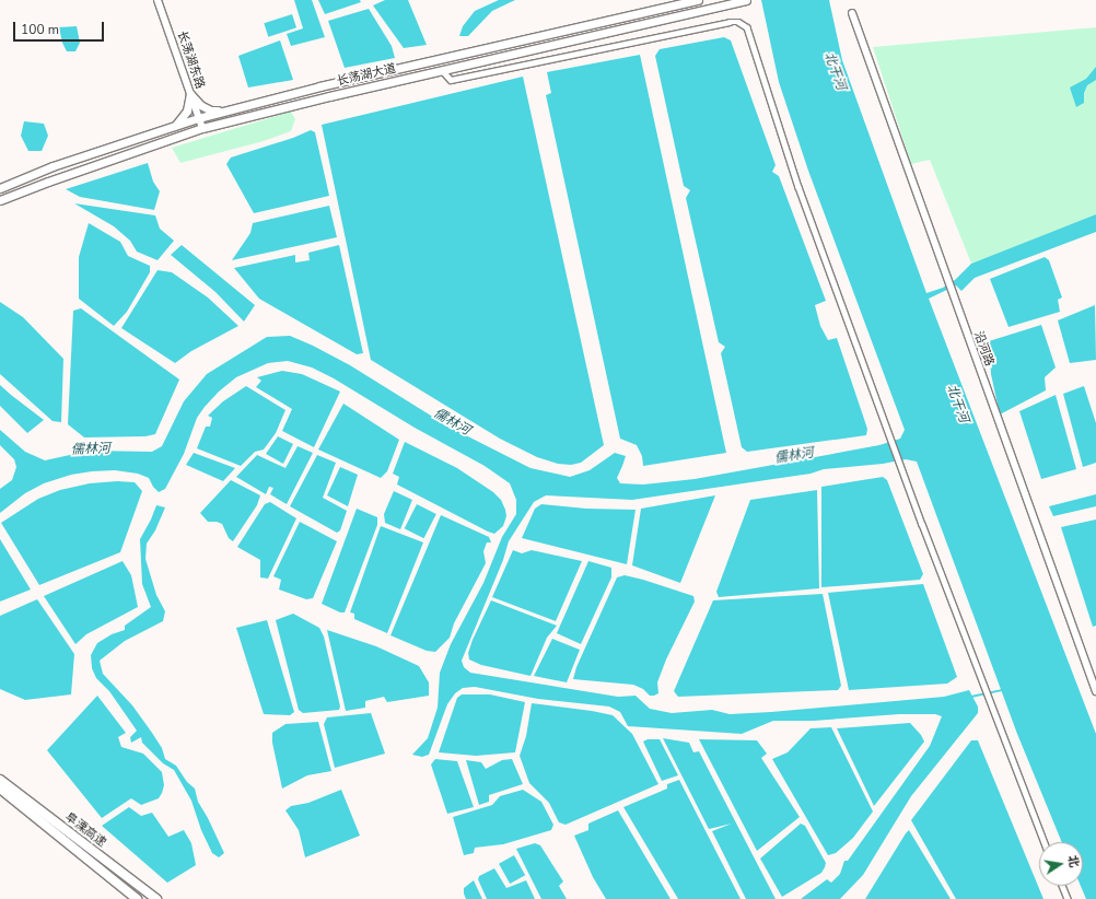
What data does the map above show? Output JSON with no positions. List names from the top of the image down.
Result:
{
  "streets": {
    "highway": ["阜溧高速"],
    "main road": ["长荡湖大道"],
    "street": ["长荡湖东路", "沿河路"]
  },
  "crossings": [
    ["长荡湖东路", "长荡湖大道"]
  ],
  "water": ["北干河", "儒林河"],
  "scale_bar": "100 m",
  "north": "right"
}
